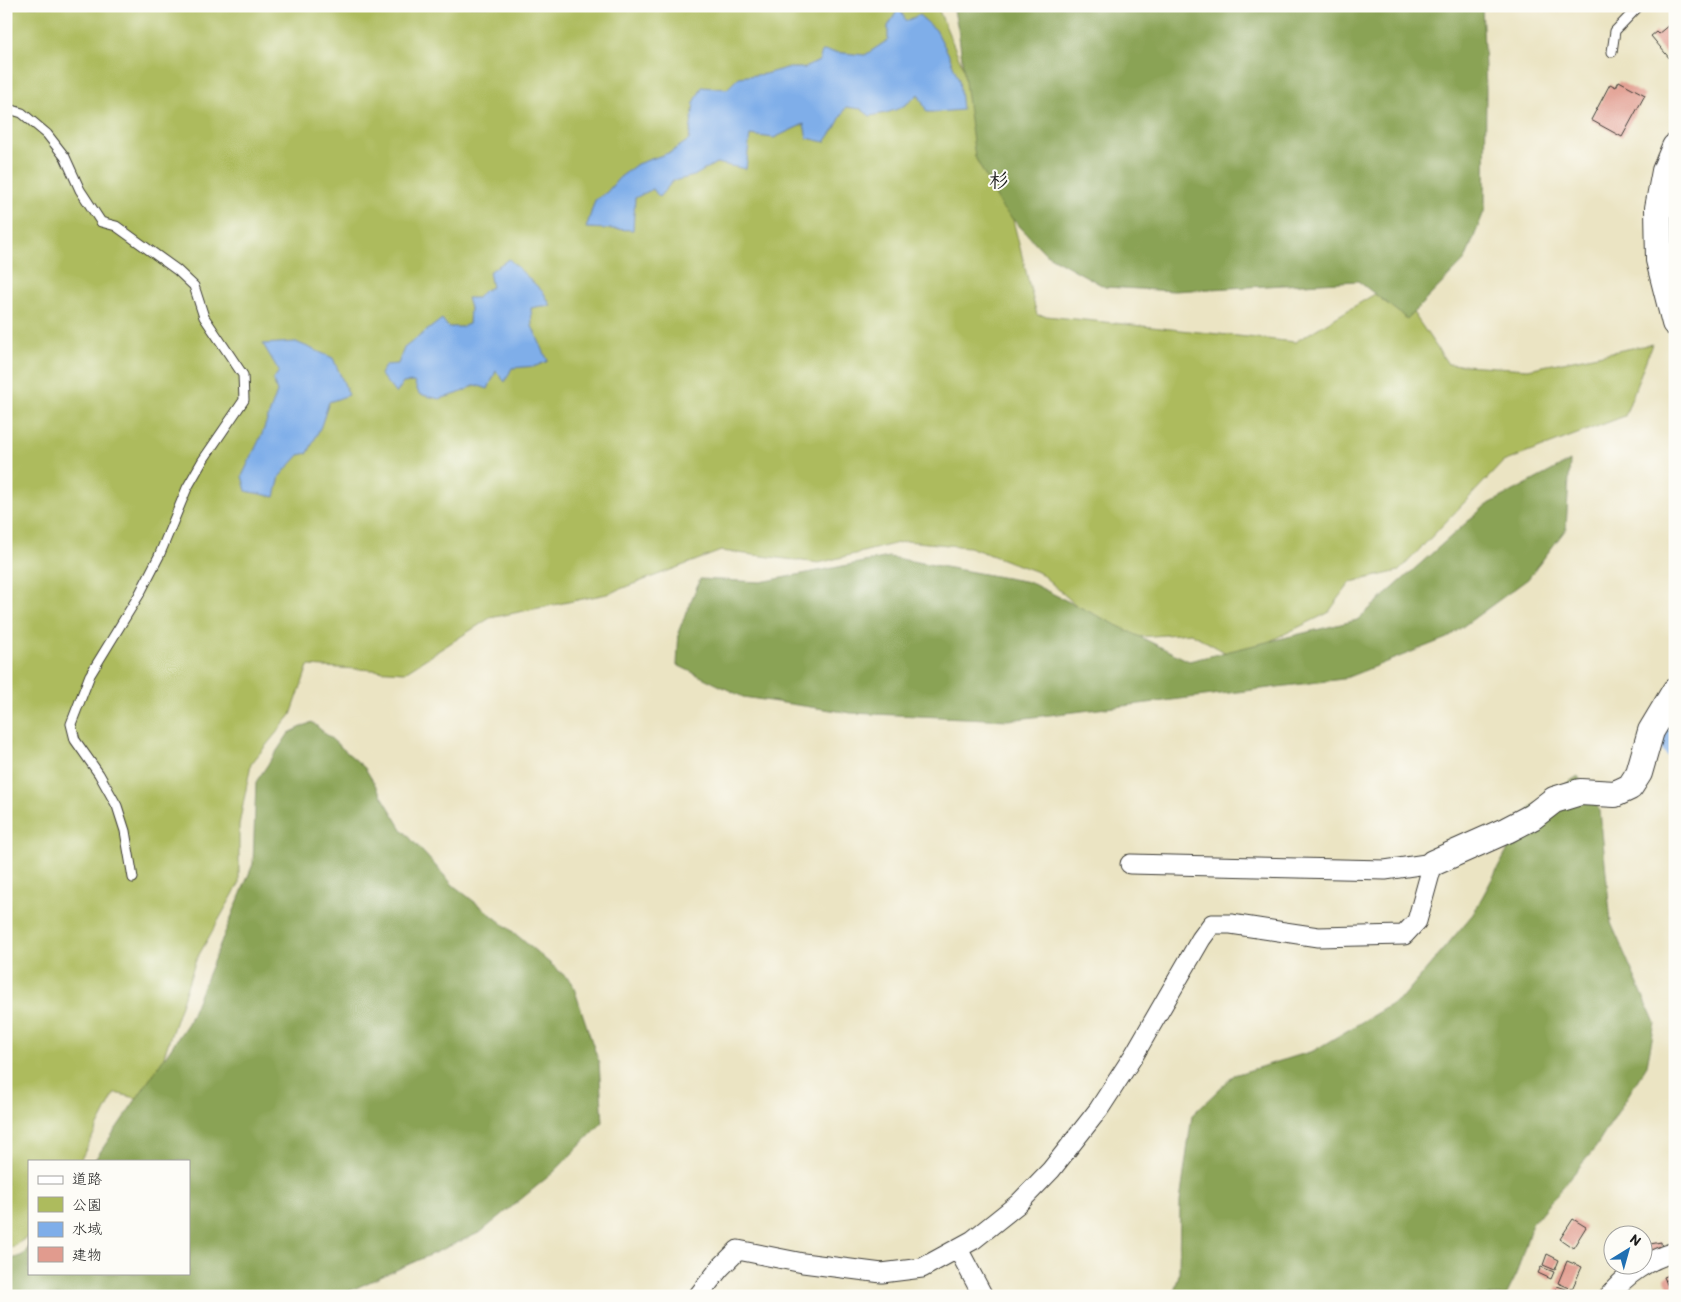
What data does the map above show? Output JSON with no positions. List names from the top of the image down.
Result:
{
  "districts": ["杉"],
  "legend": [
    "道路",
    "公園",
    "水域",
    "建物"
  ],
  "north": "top right"
}
